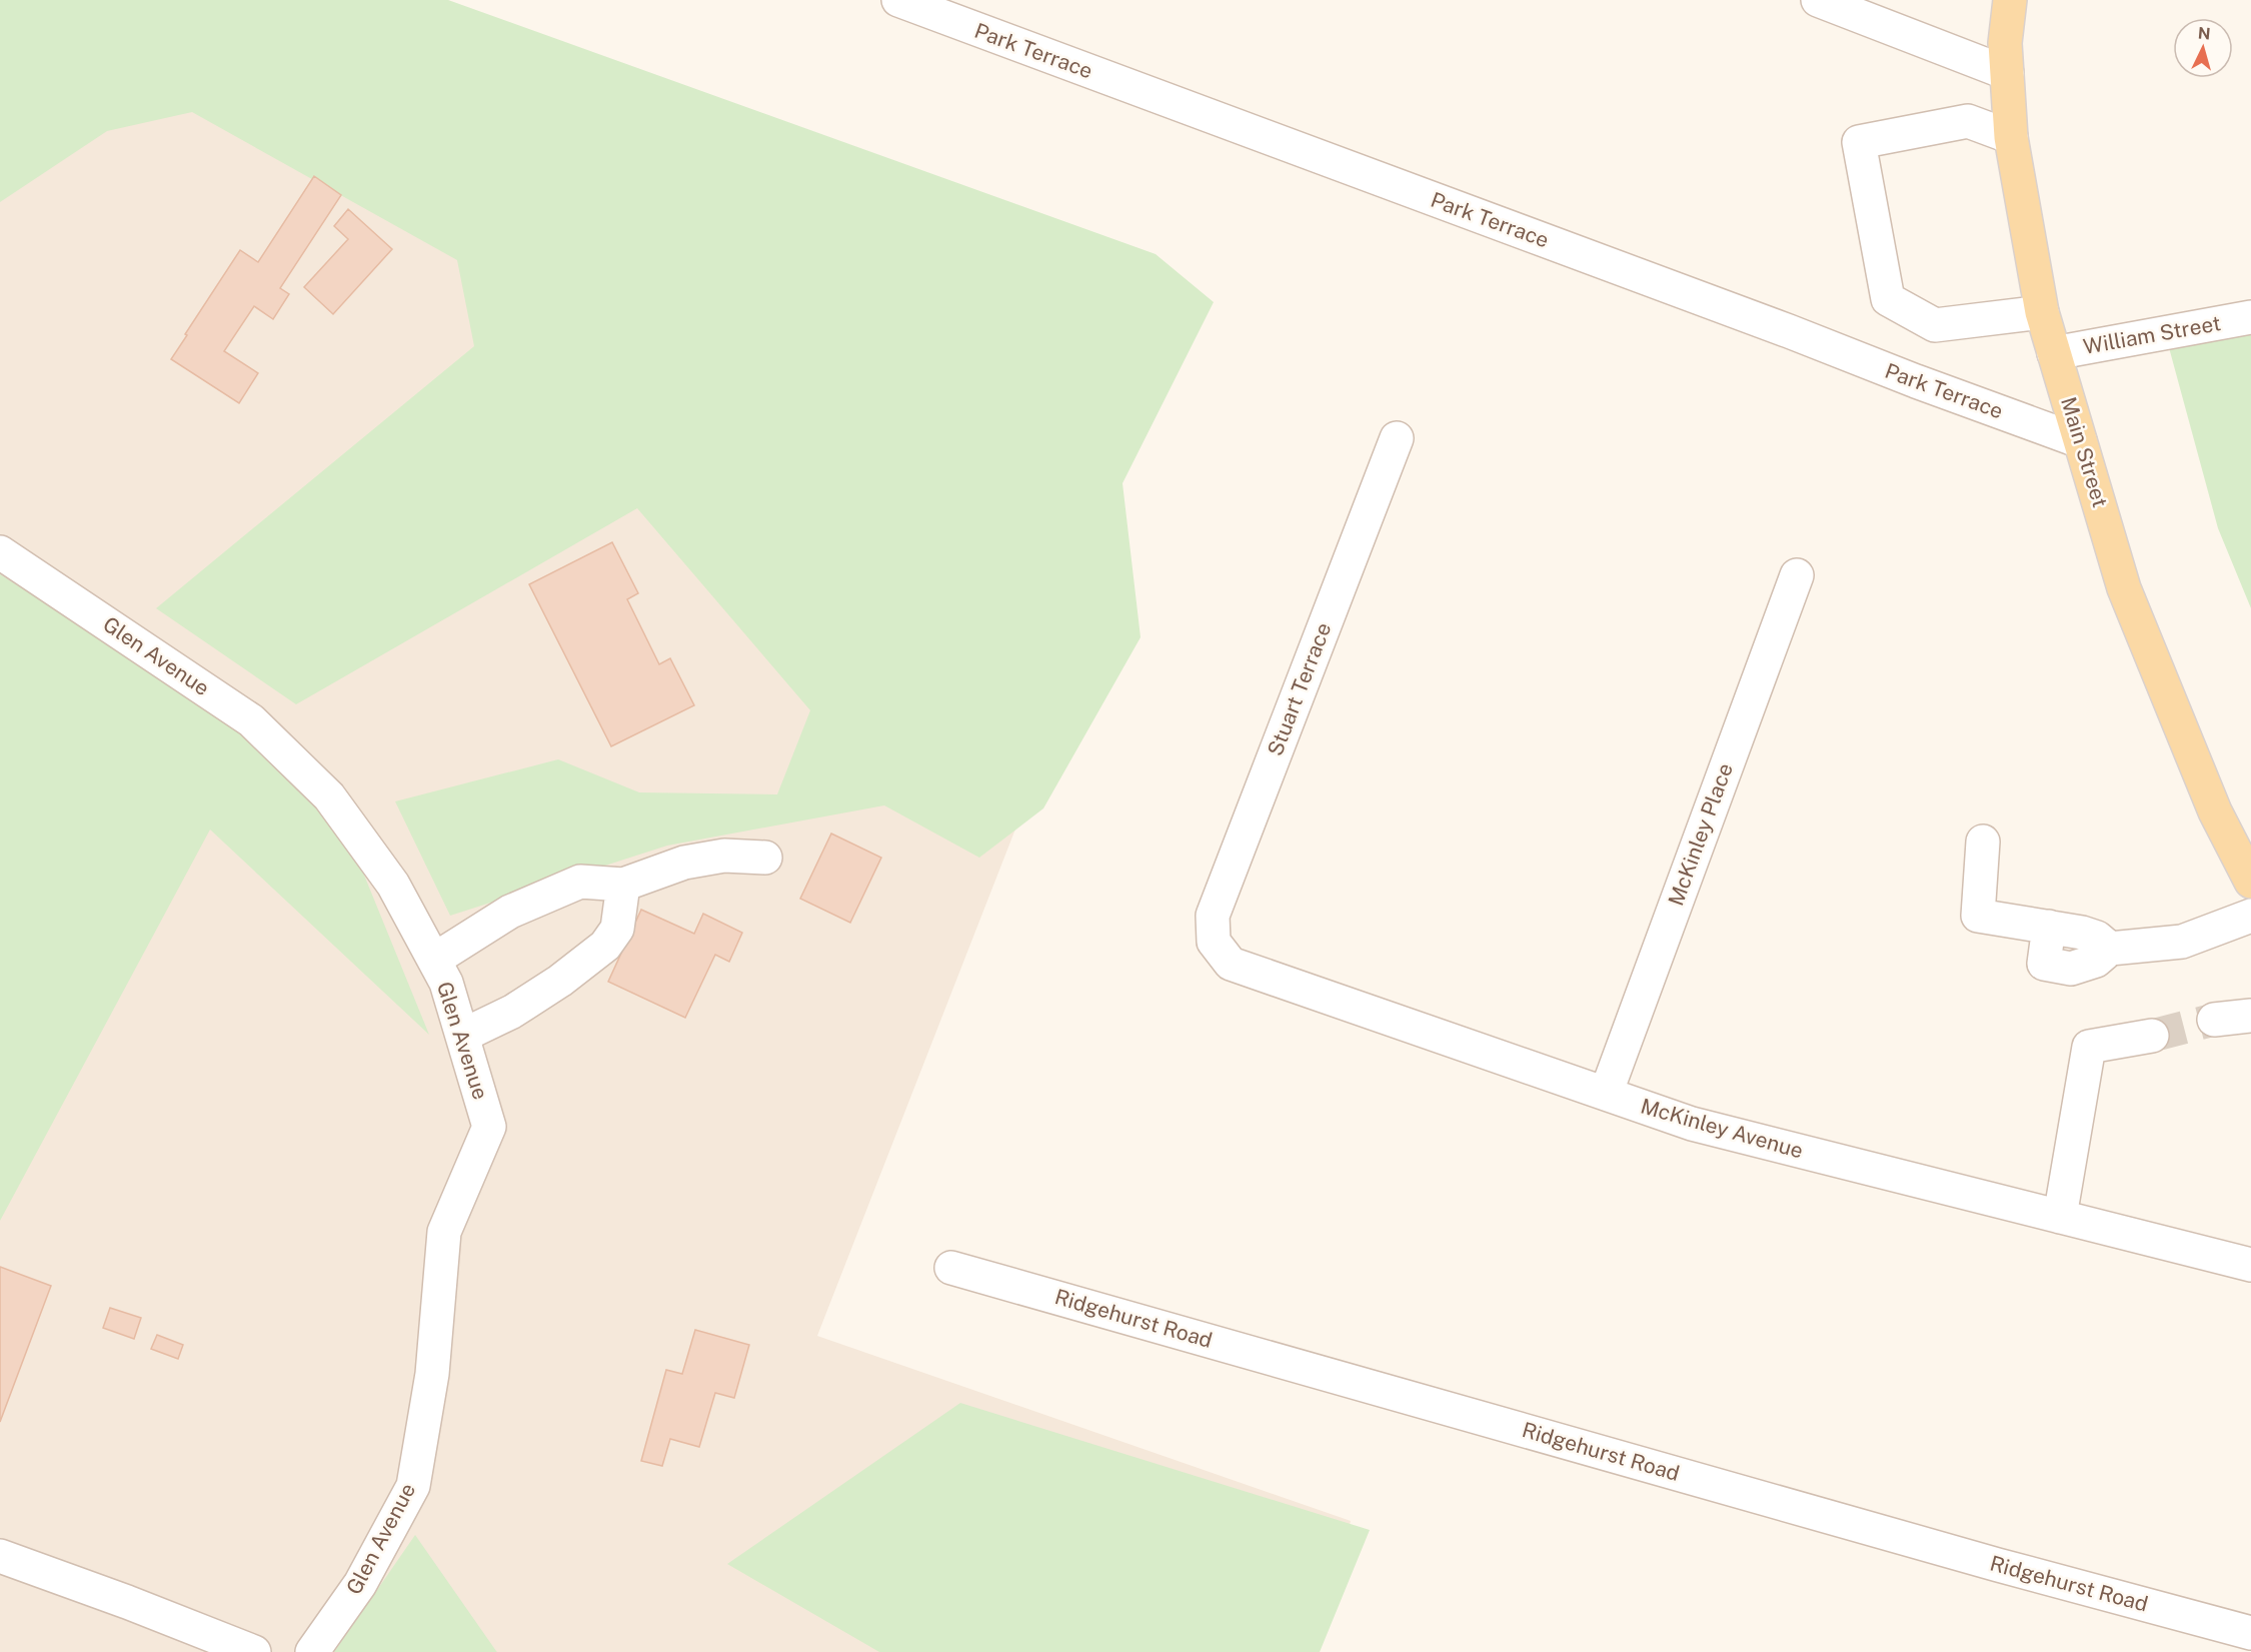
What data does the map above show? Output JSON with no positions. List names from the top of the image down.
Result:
{
  "streets": {
    "main road": ["Main Street"],
    "street": [
      "Park Terrace",
      "William Street",
      "Glen Avenue",
      "Stuart Terrace",
      "McKinley Place",
      "McKinley Avenue",
      "Ridgehurst Road"
    ]
  },
  "crossings": [
    ["Park Terrace", "Main Street"],
    ["William Street", "Main Street"],
    ["Stuart Terrace", "McKinley Avenue"],
    ["McKinley Place", "McKinley Avenue"]
  ],
  "north": "top"
}
